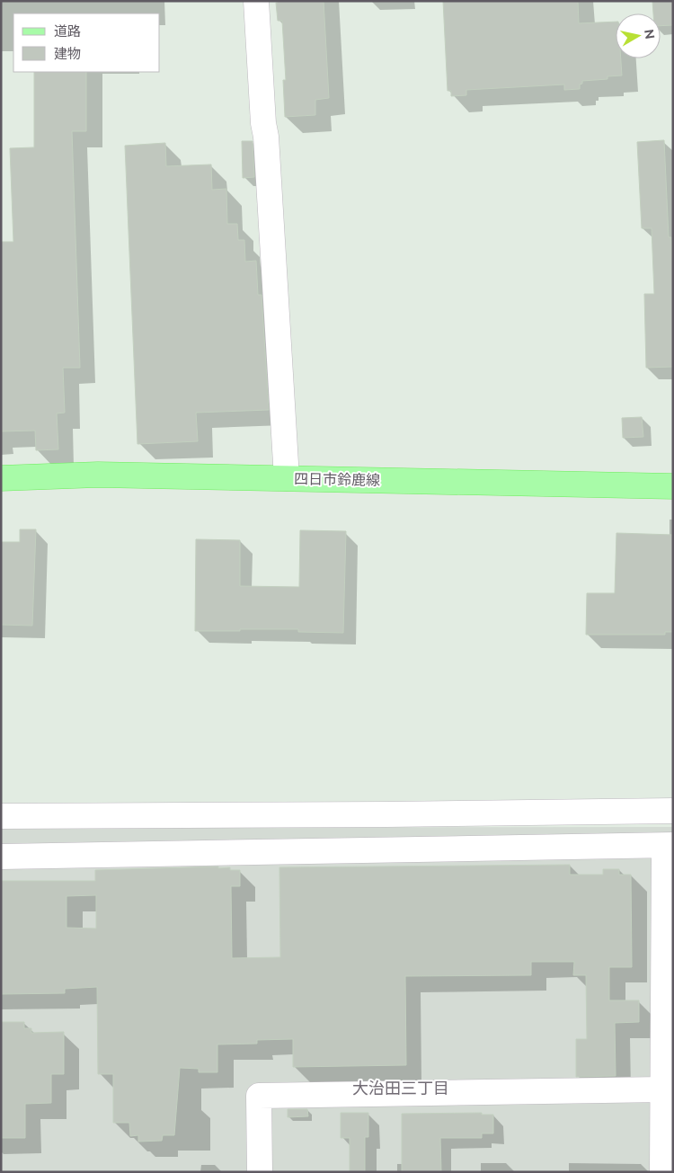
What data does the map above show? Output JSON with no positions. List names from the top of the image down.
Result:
{
  "streets": {
    "main road": ["四日市鈴鹿線"]
  },
  "districts": ["大治田三丁目"],
  "legend": ["道路", "建物"],
  "north": "right"
}
